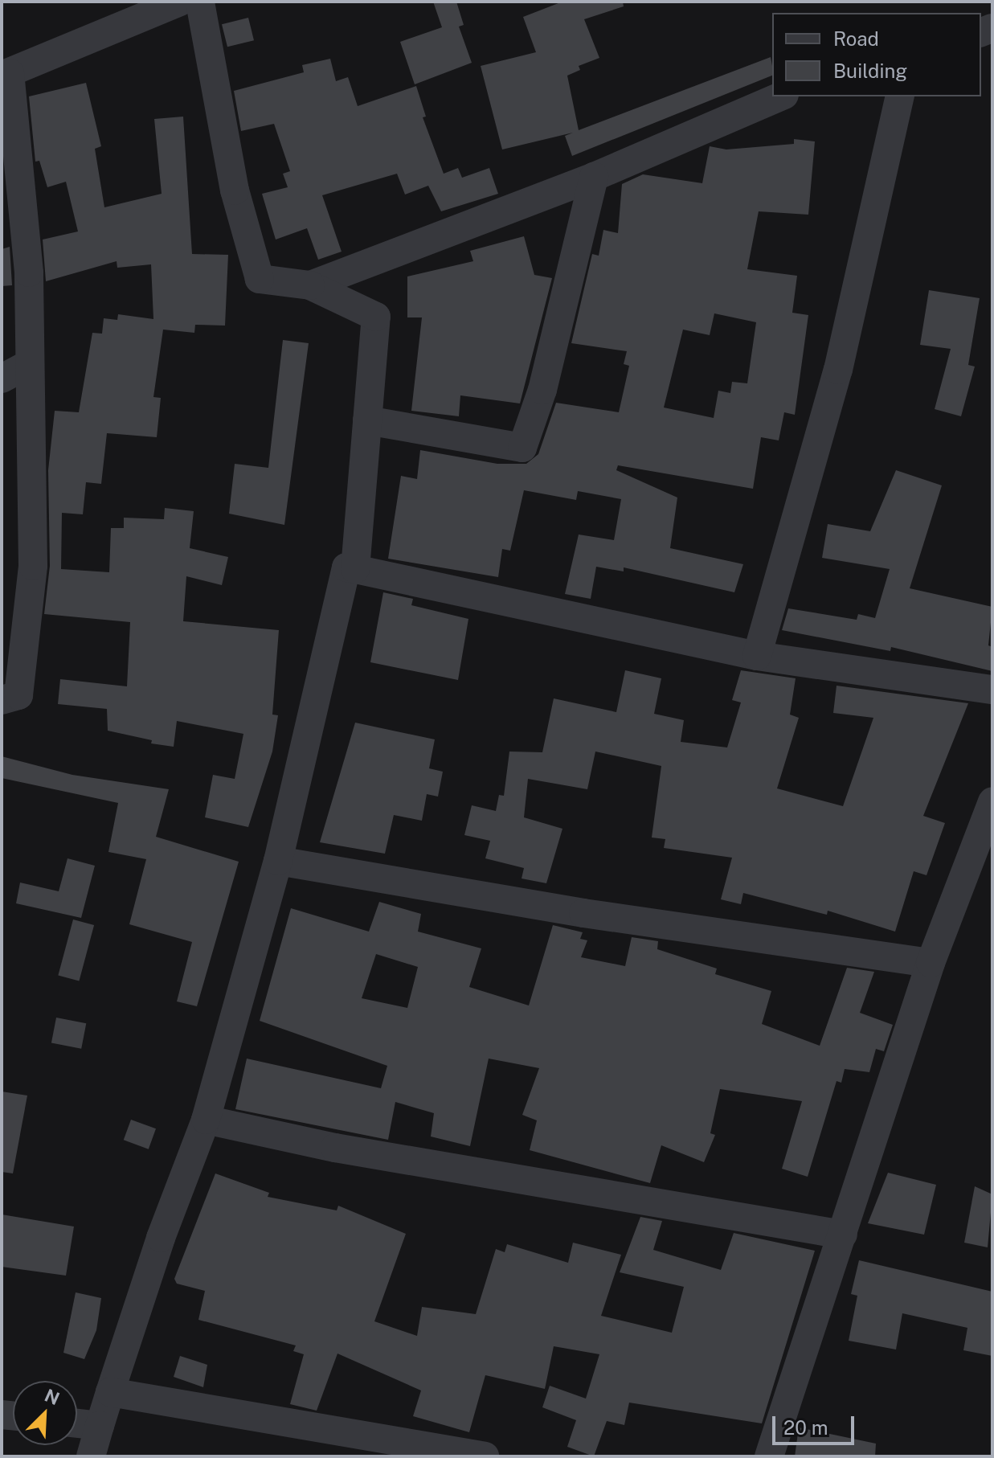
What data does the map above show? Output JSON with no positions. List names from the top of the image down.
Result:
{
  "legend": ["Road", "Building"],
  "scale_bar": "20 m",
  "north": "top right"
}
